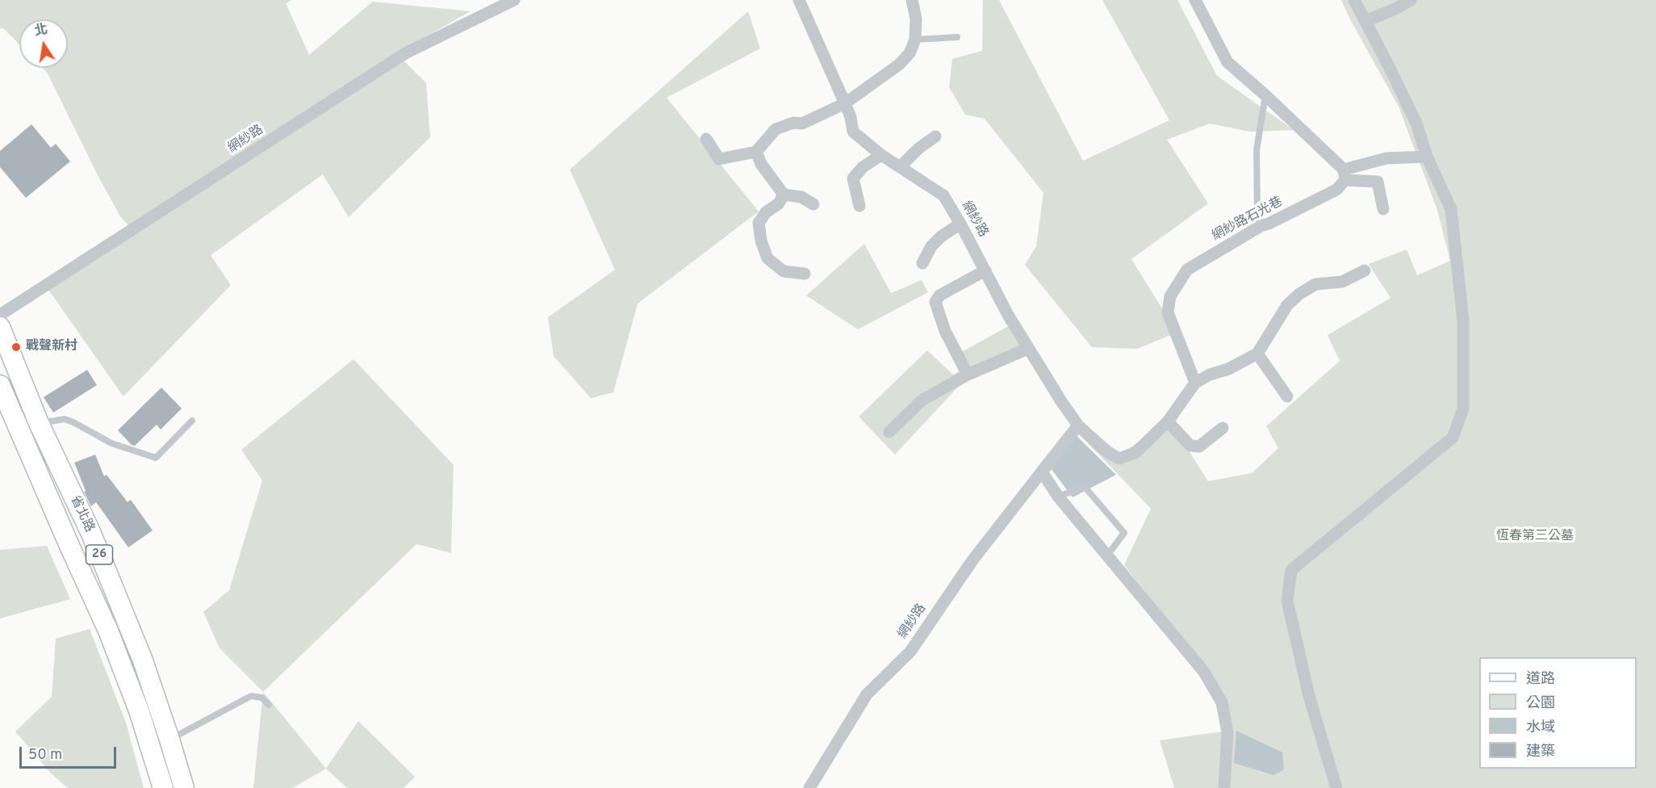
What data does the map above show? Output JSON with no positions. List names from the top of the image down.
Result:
{
  "streets": {
    "main road": ["省北路", "26"],
    "street": ["網紗路", "網紗路石光巷"]
  },
  "parks": ["恆春第三公墓"],
  "places": ["戰聲新村"],
  "legend": [
    "道路",
    "公園",
    "水域",
    "建築"
  ],
  "scale_bar": "50 m",
  "north": "top"
}
